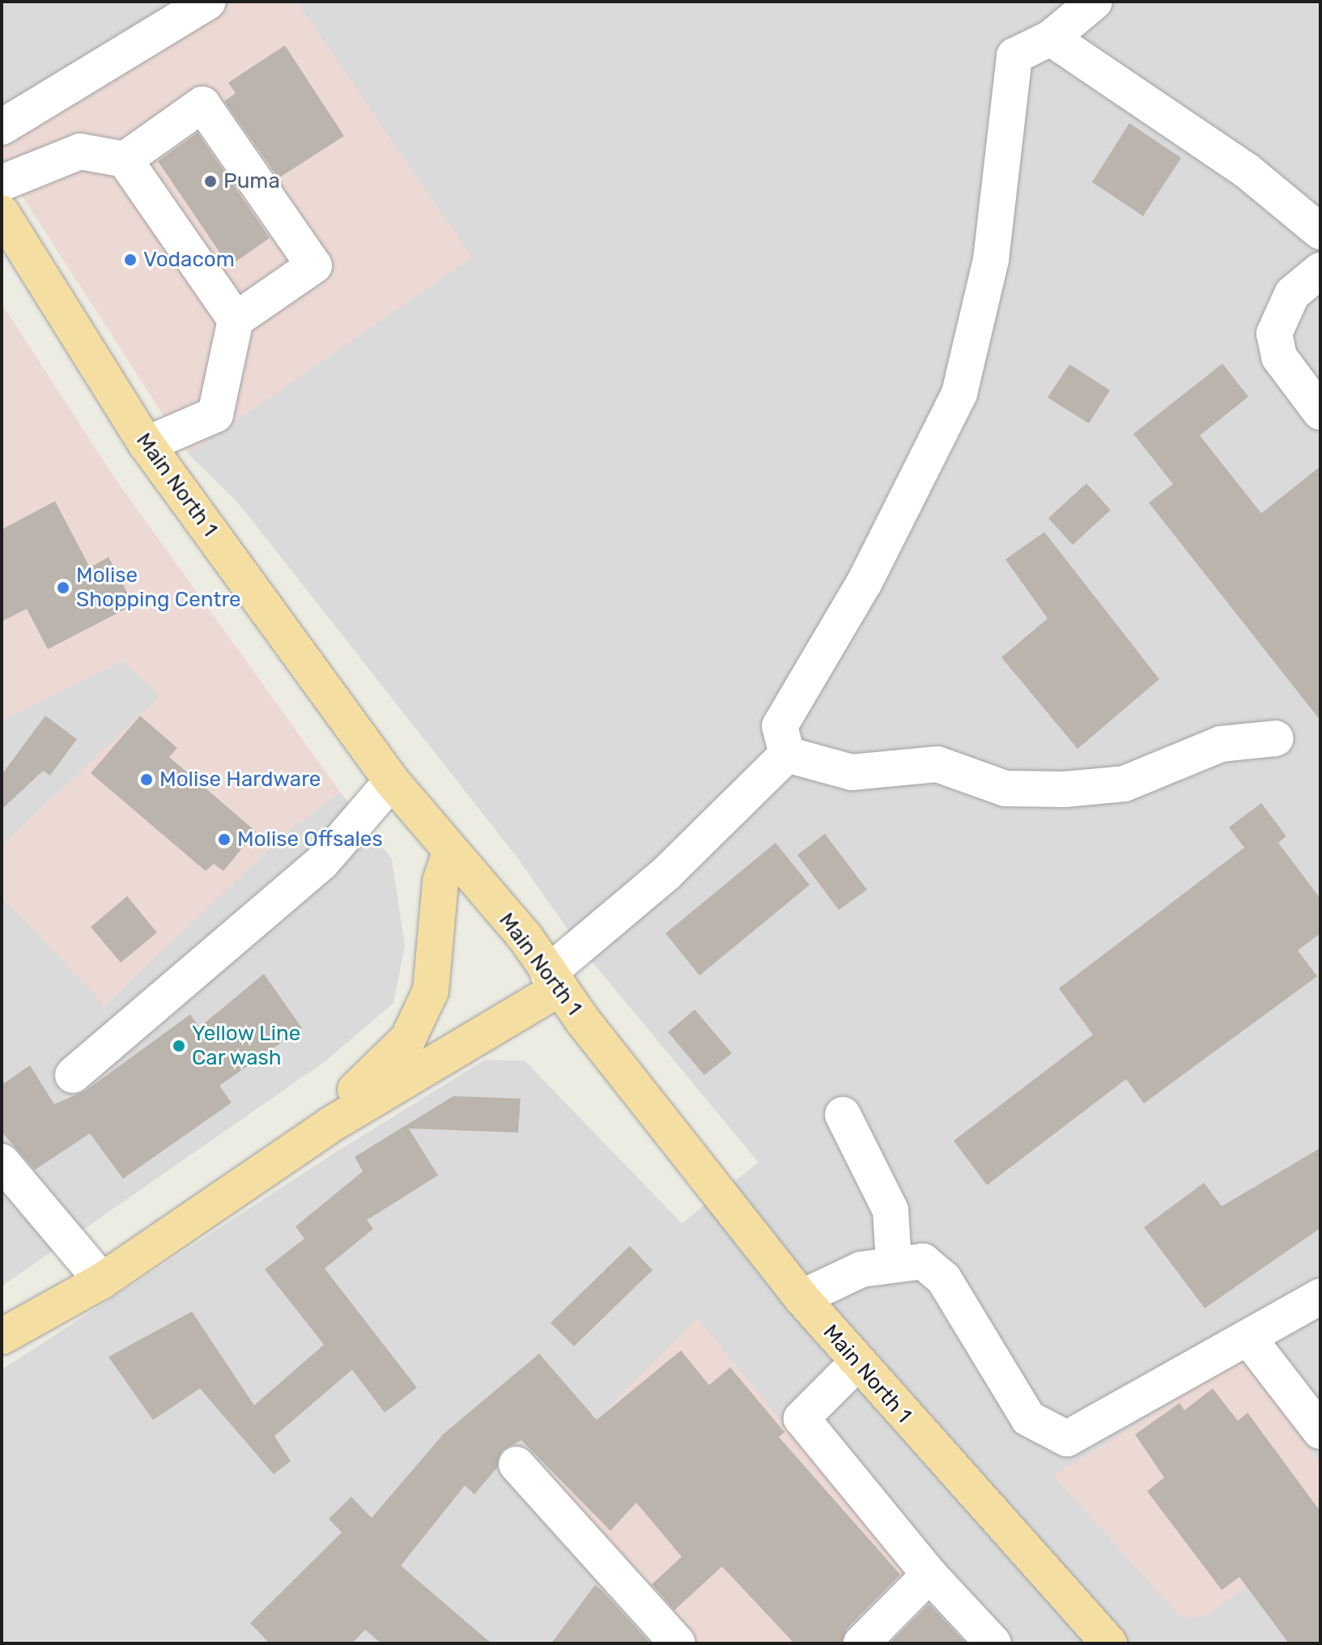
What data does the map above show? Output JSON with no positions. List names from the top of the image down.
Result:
{
  "streets": {
    "main road": ["Main North 1"]
  },
  "places": [
    "Puma",
    "Vodacom",
    "Molise Shopping Centre",
    "Molise Hardware",
    "Molise Offsales",
    "Yellow Line Car wash"
  ]
}
